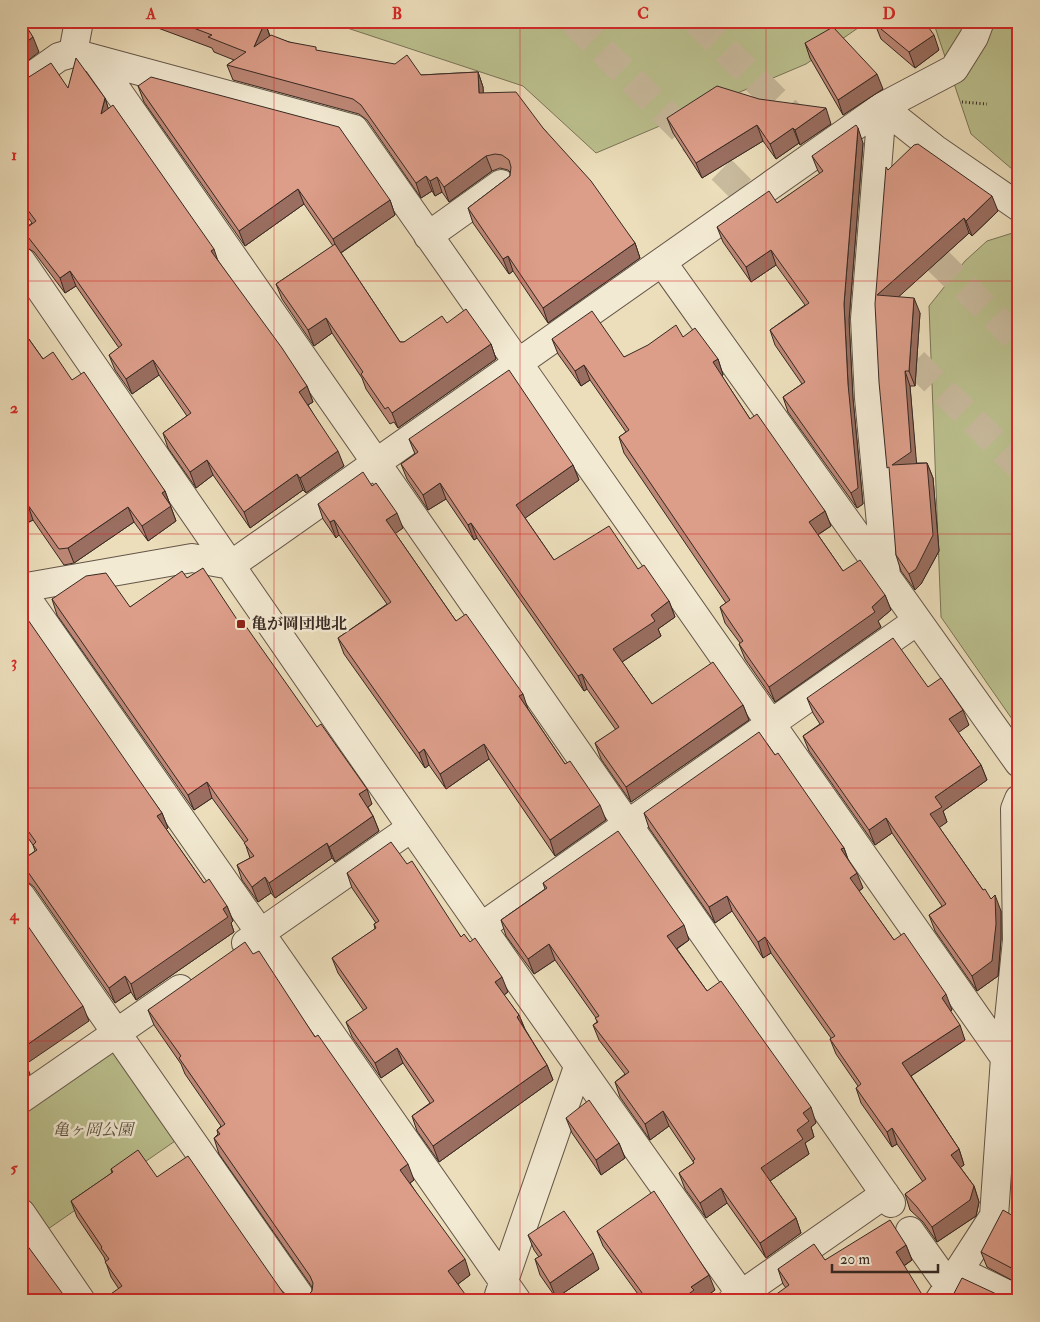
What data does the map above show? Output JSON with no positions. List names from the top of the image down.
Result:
{
  "parks": ["亀ヶ岡公園"],
  "places": {
    "transit": ["亀が岡団地北"]
  },
  "scale_bar": "20 m",
  "grid": {
    "columns": [
      "A",
      "B",
      "C",
      "D"
    ],
    "rows": [
      "1",
      "2",
      "3",
      "4",
      "5"
    ]
  }
}
